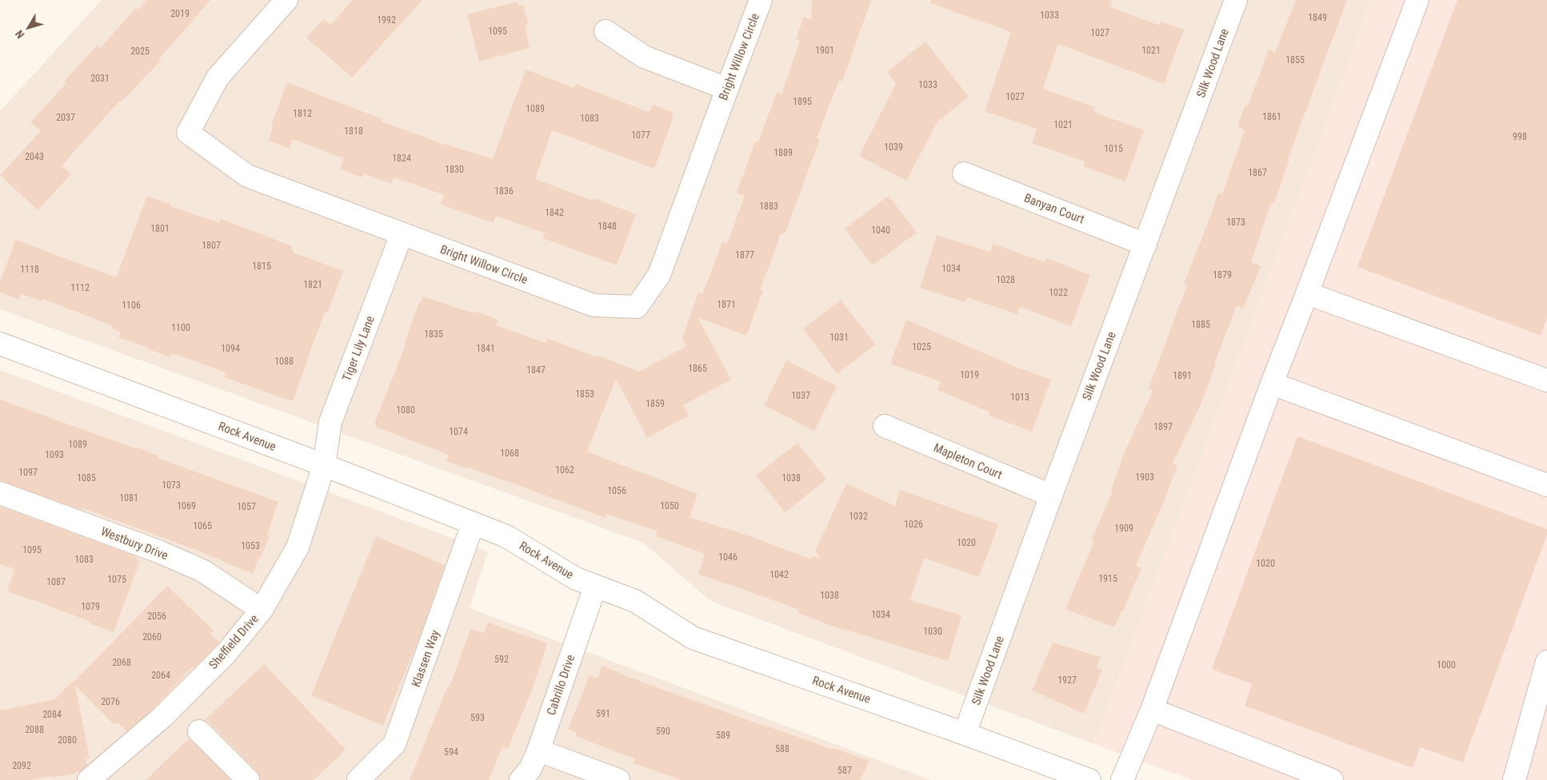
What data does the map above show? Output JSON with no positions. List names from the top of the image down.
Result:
{
  "streets": {
    "street": [
      "Bright Willow Circle",
      "Silk Wood Lane",
      "Banyan Court",
      "Tiger Lily Lane",
      "Rock Avenue",
      "Mapleton Court",
      "Westbury Drive",
      "Sheffield Drive",
      "Klassen Way",
      "Cabrillo Drive"
    ]
  },
  "crossings": [
    ["Bright Willow Circle", "Tiger Lily Lane"],
    ["Silk Wood Lane", "Banyan Court"],
    ["Silk Wood Lane", "Rock Avenue"],
    ["Silk Wood Lane", "Mapleton Court"],
    ["Tiger Lily Lane", "Rock Avenue"],
    ["Tiger Lily Lane", "Sheffield Drive"],
    ["Rock Avenue", "Sheffield Drive"],
    ["Rock Avenue", "Klassen Way"],
    ["Rock Avenue", "Cabrillo Drive"],
    ["Westbury Drive", "Sheffield Drive"]
  ],
  "house_numbers": [
    "2019",
    "1033",
    "1849",
    "1992",
    "1095",
    "1027",
    "1901",
    "1021",
    "2025",
    "1855",
    "2031",
    "1033",
    "1027",
    "1895",
    "1089",
    "1812",
    "1861",
    "2037",
    "1083",
    "1021",
    "1818",
    "1077",
    "998",
    "1039",
    "1015",
    "1889",
    "2043",
    "1824",
    "1830",
    "1867",
    "1836",
    "1883",
    "1842",
    "1873",
    "1848",
    "1801",
    "1040",
    "1807",
    "1877",
    "1815",
    "1034",
    "1118",
    "1879",
    "1028",
    "1821",
    "1112",
    "1022",
    "1871",
    "1106",
    "1885",
    "1100",
    "1835",
    "1031",
    "1025",
    "1094",
    "1841",
    "1088",
    "1865",
    "1847",
    "1019",
    "1891",
    "1853",
    "1037",
    "1013",
    "1859",
    "1080",
    "1897",
    "1074",
    "1089",
    "1068",
    "1093",
    "1062",
    "1097",
    "1903",
    "1085",
    "1038",
    "1073",
    "1056",
    "1081",
    "1069",
    "1050",
    "1057",
    "1032",
    "1026",
    "1065",
    "1909",
    "1020",
    "1053",
    "1095",
    "1046",
    "1083",
    "1020",
    "1042",
    "1915",
    "1075",
    "1087",
    "1038",
    "1079",
    "1034",
    "2056",
    "1030",
    "2060",
    "592",
    "2068",
    "1000",
    "2064",
    "1927",
    "2076",
    "591",
    "2084",
    "593",
    "2088",
    "590",
    "589",
    "2080",
    "588",
    "594",
    "2092",
    "587"
  ],
  "north": "bottom left"
}
